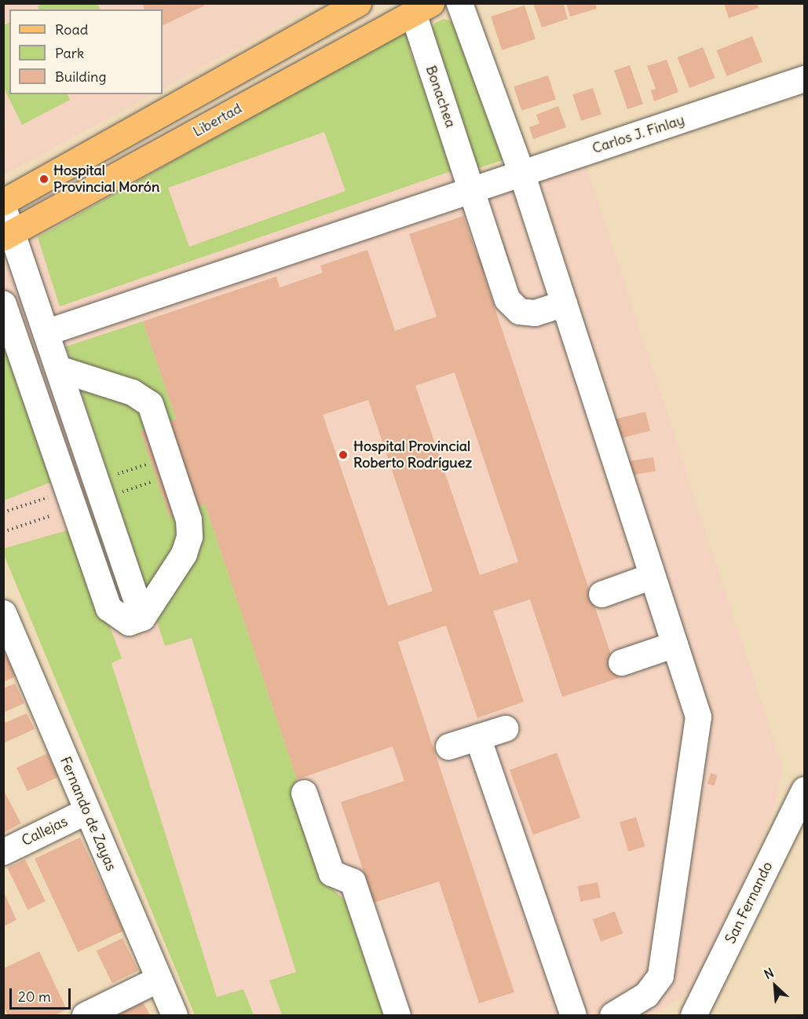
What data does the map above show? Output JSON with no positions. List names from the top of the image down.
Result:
{
  "streets": {
    "main road": ["Libertad"],
    "street": [
      "Bonachea",
      "Carlos J. Finlay",
      "Fernando de Zayas",
      "Callejas",
      "San Fernando"
    ]
  },
  "crossings": [
    ["Bonachea", "Libertad"],
    ["Bonachea", "Carlos J. Finlay"],
    ["Fernando de Zayas", "Callejas"]
  ],
  "places": ["Hospital Provincial Morón", "Hospital Provincial Roberto Rodríguez"],
  "legend": ["Road", "Park", "Building"],
  "scale_bar": "20 m",
  "north": "top left"
}
